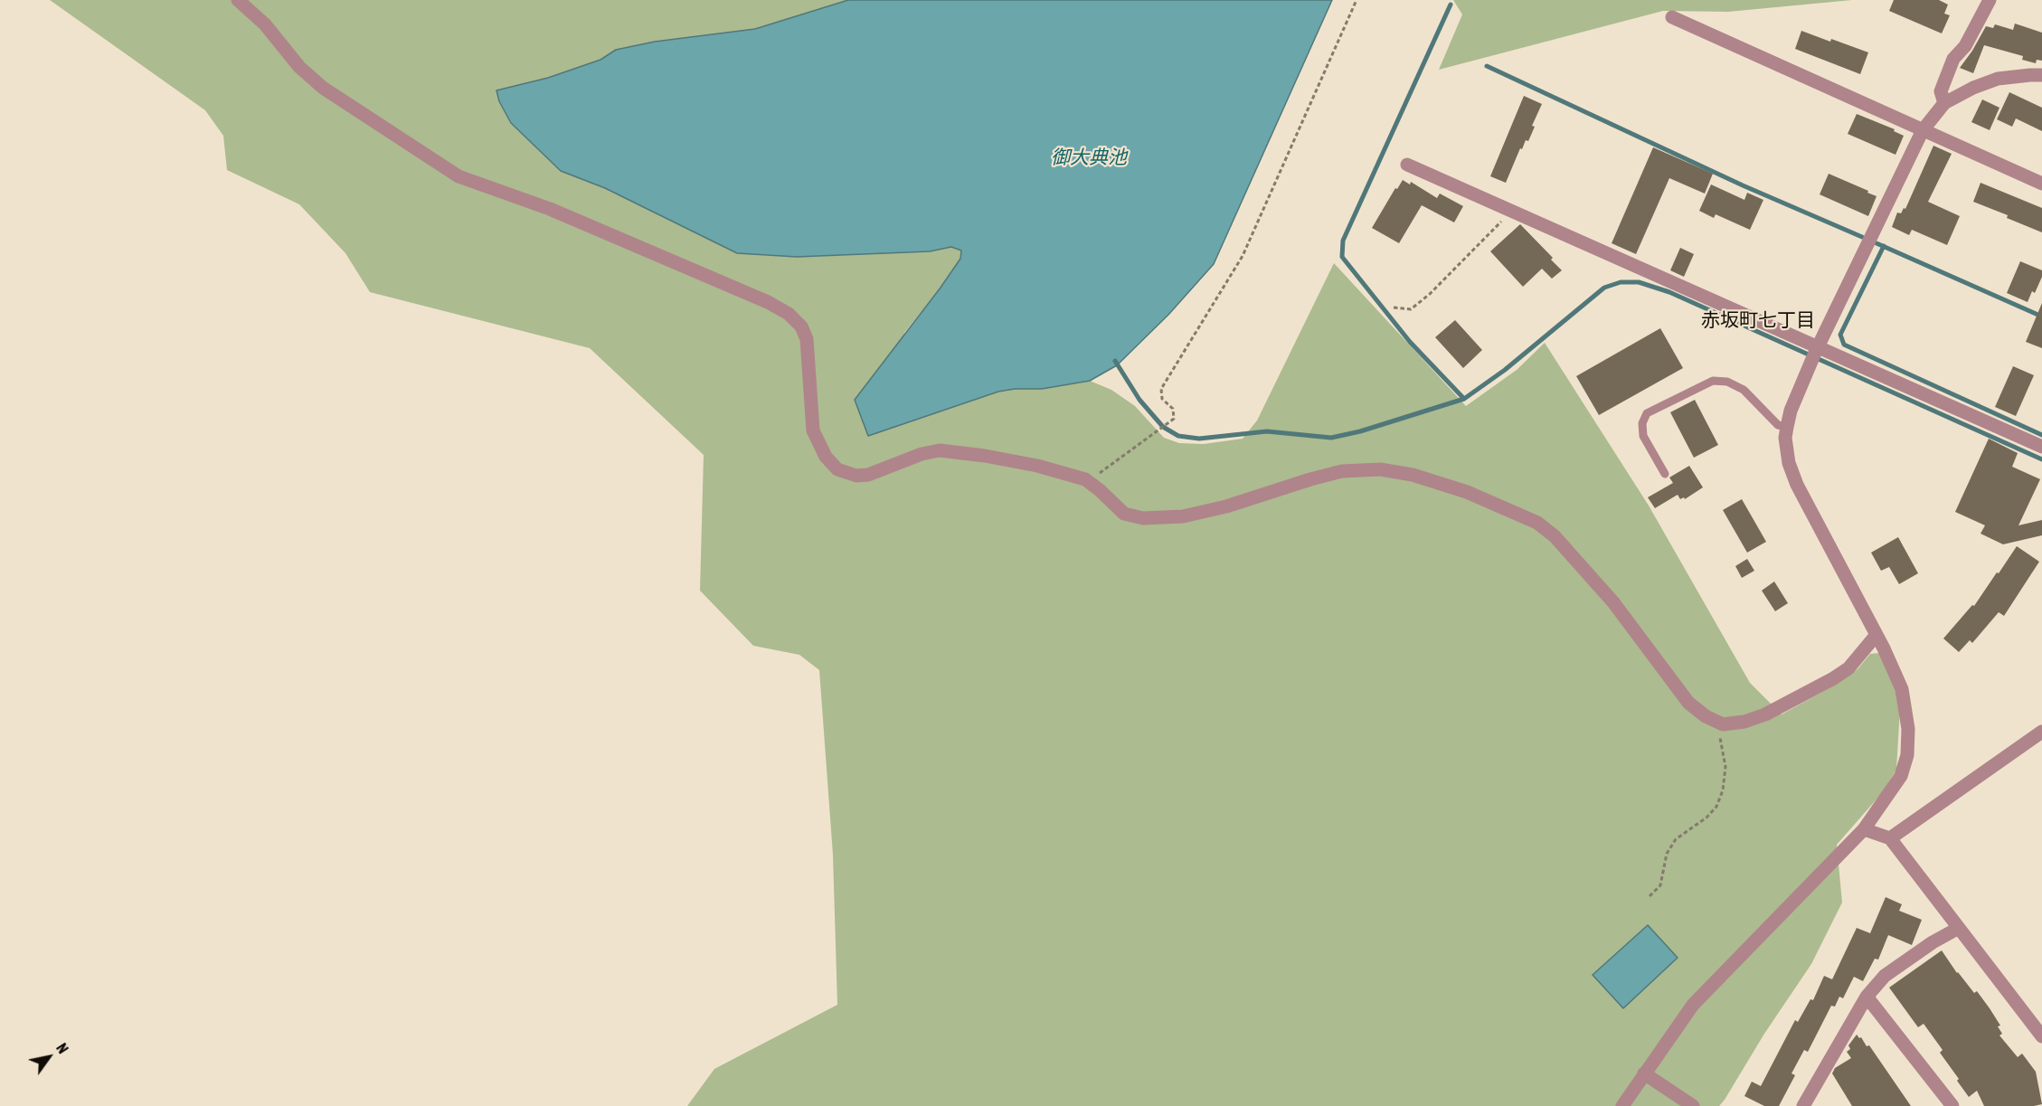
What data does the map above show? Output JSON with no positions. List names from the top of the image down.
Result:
{
  "districts": ["赤坂町七丁目"],
  "water": ["御大典池"],
  "north": "top right"
}
